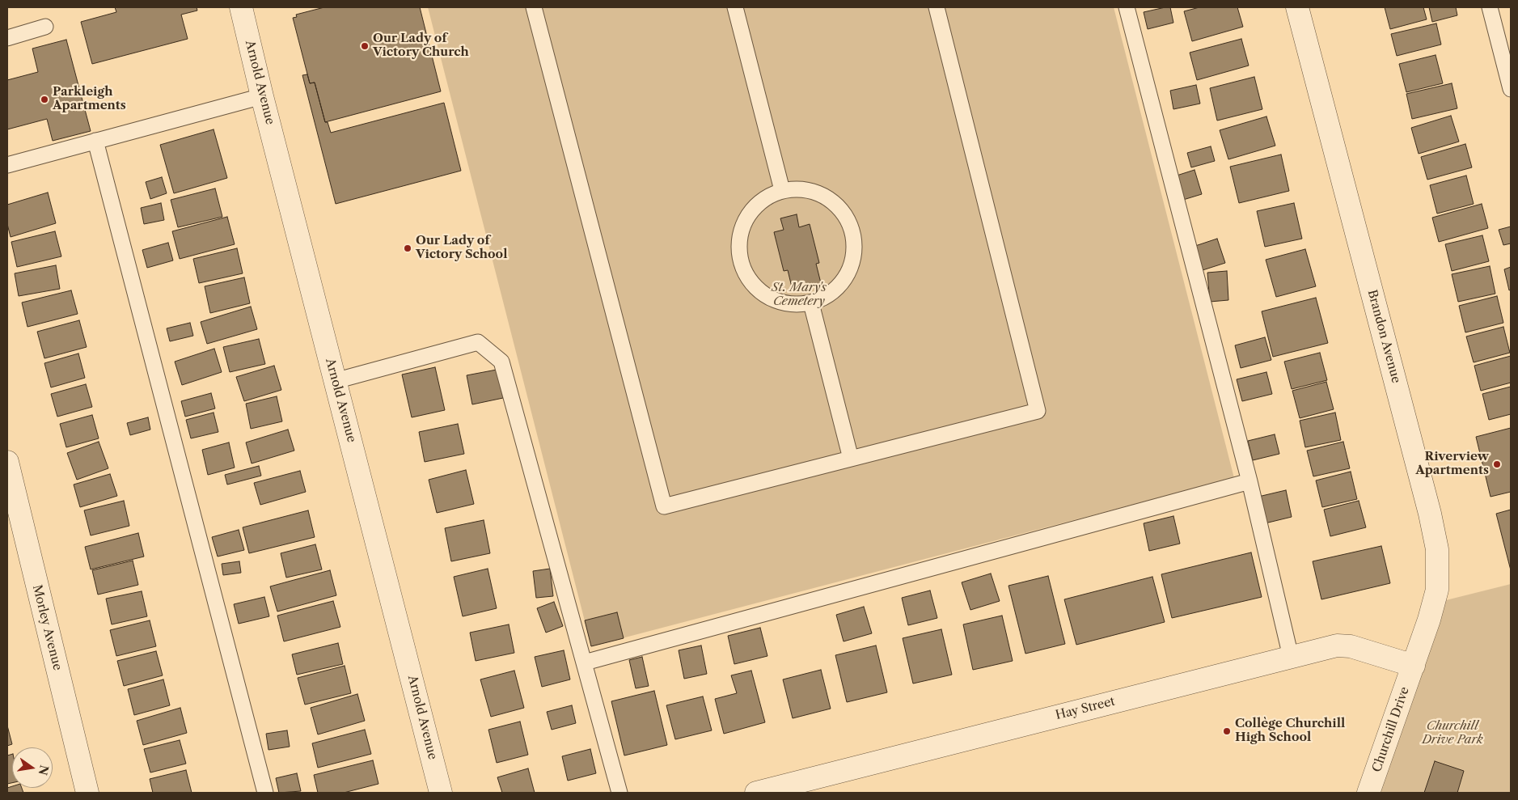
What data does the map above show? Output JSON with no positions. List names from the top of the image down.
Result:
{
  "streets": {
    "street": [
      "Arnold Avenue",
      "Brandon Avenue",
      "Morley Avenue",
      "Hay Street",
      "Churchill Drive"
    ]
  },
  "crossings": [
    ["Brandon Avenue", "Hay Street"],
    ["Brandon Avenue", "Churchill Drive"],
    ["Hay Street", "Churchill Drive"]
  ],
  "parks": ["St. Mary's Cemetery", "Churchill Drive Park"],
  "places": [
    "Our Lady of Victory Church",
    "Parkleigh Apartments",
    "Our Lady of Victory School",
    "Riverview Apartments",
    "Collège Churchill High School"
  ],
  "north": "right"
}
